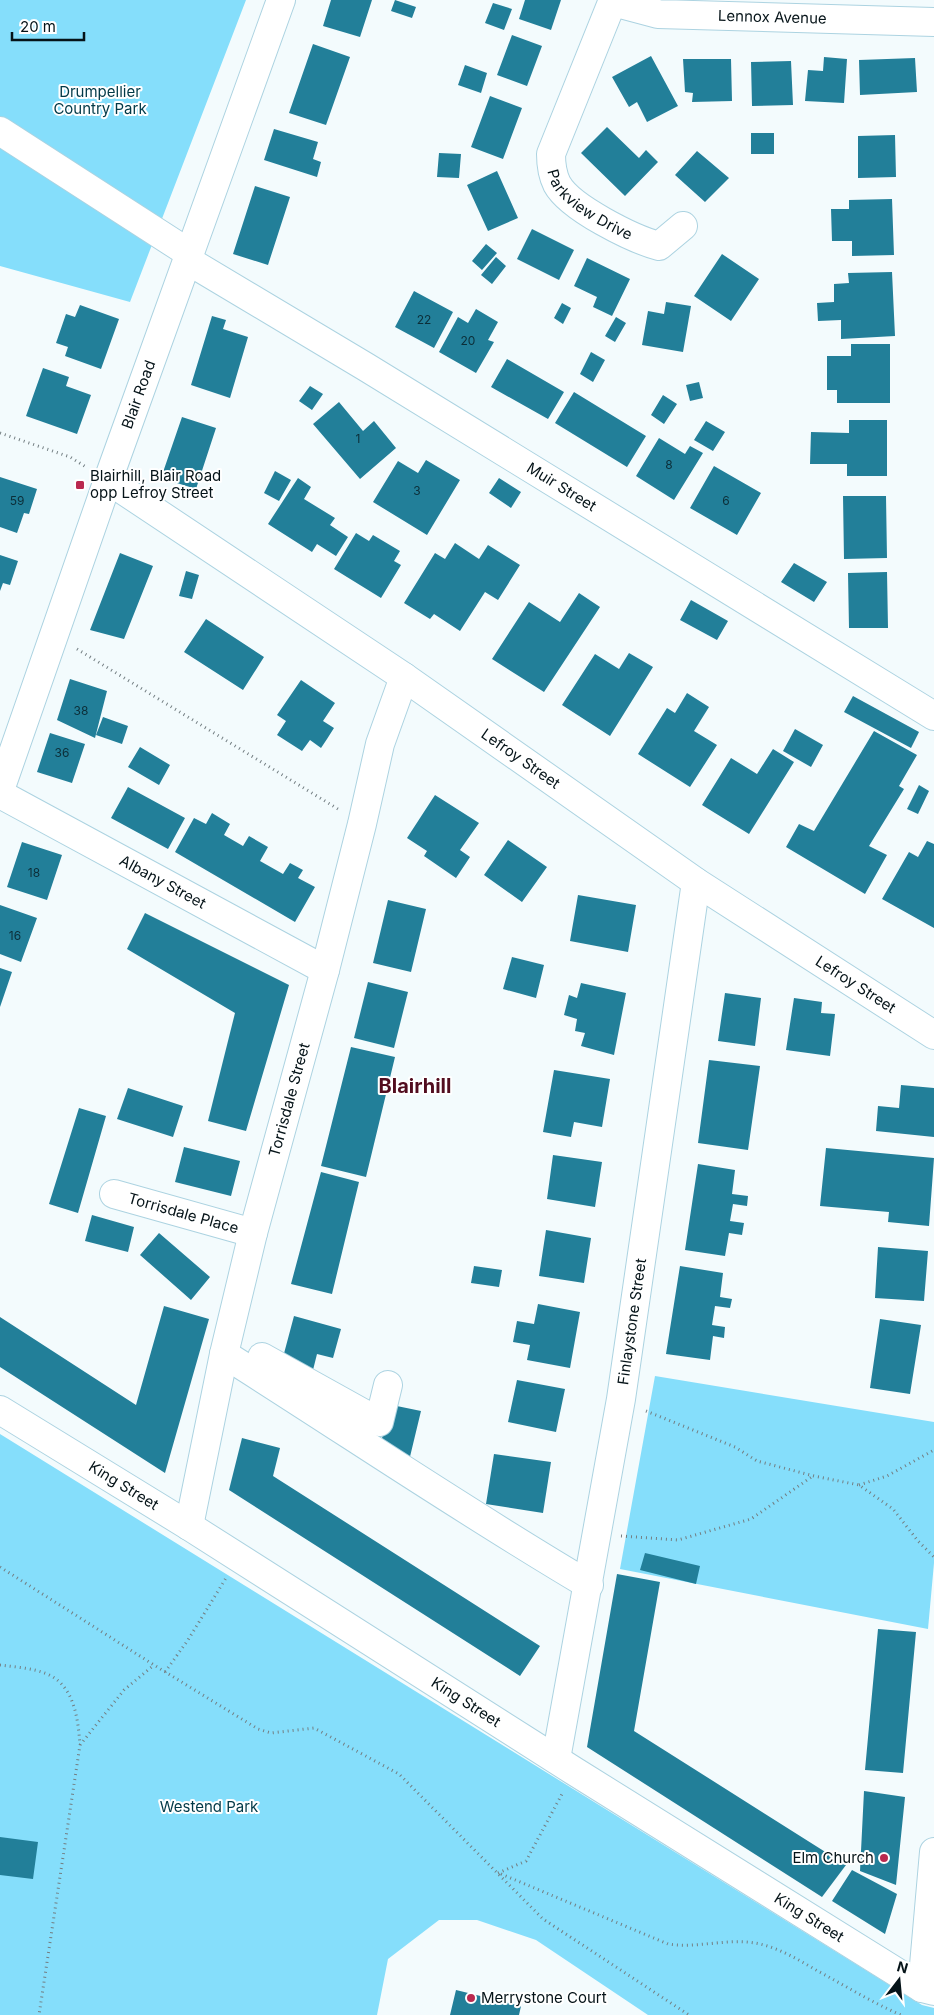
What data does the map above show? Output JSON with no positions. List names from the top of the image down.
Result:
{
  "streets": {
    "street": [
      "Lennox Avenue",
      "Parkview Drive",
      "Blair Road",
      "Muir Street",
      "Lefroy Street",
      "Albany Street",
      "Torrisdale Street",
      "Torrisdale Place",
      "Finlaystone Street",
      "King Street"
    ]
  },
  "crossings": [
    ["Lennox Avenue", "Parkview Drive"],
    ["Blair Road", "Muir Street"],
    ["Blair Road", "Lefroy Street"],
    ["Lefroy Street", "Torrisdale Street"],
    ["Lefroy Street", "Finlaystone Street"],
    ["Albany Street", "Torrisdale Street"],
    ["Torrisdale Street", "Torrisdale Place"],
    ["Torrisdale Street", "King Street"],
    ["Finlaystone Street", "King Street"]
  ],
  "districts": ["Blairhill"],
  "parks": ["Drumpellier Country Park", "Westend Park"],
  "places": {
    "transit": ["Blairhill, Blair Road opp Lefroy Street"],
    "other": ["Elm Church", "Merrystone Court"]
  },
  "house_numbers": [
    "22",
    "20",
    "1",
    "8",
    "3",
    "59",
    "6",
    "38",
    "36",
    "18",
    "16"
  ],
  "scale_bar": "20 m",
  "north": "top"
}
